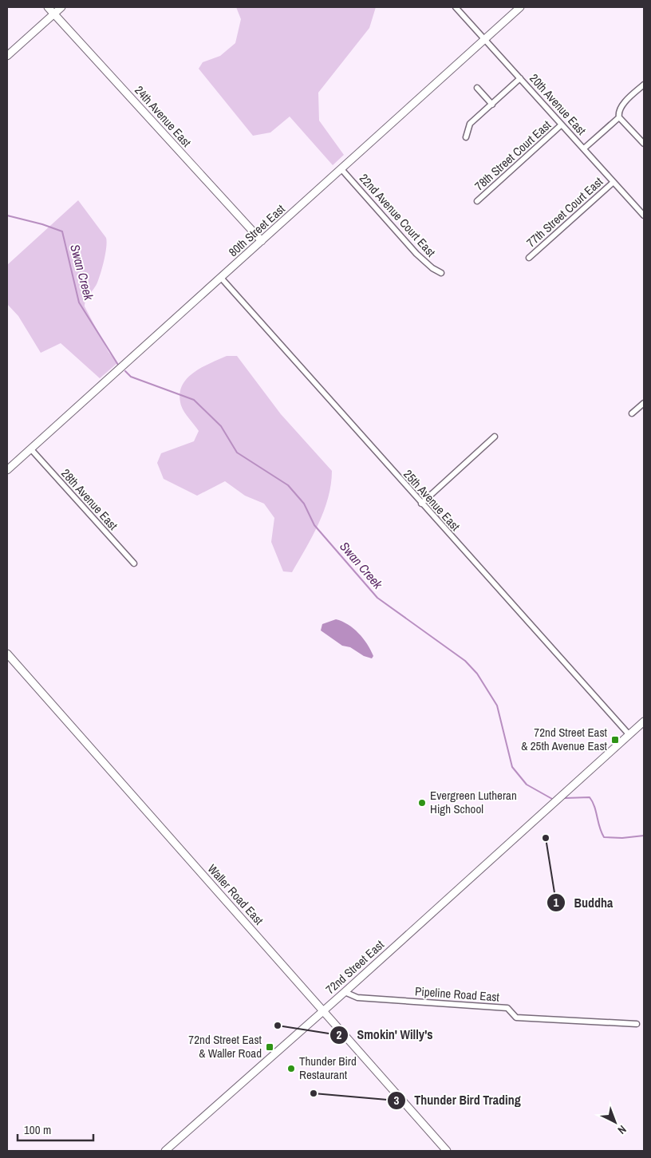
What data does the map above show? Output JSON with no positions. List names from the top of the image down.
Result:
{
  "streets": {
    "street": [
      "20th Avenue East",
      "24th Avenue East",
      "78th Street Court East",
      "77th Street Court East",
      "22nd Avenue Court East",
      "80th Street East",
      "28th Avenue East",
      "25th Avenue East",
      "Waller Road East",
      "72nd Street East",
      "Pipeline Road East"
    ]
  },
  "crossings": [
    ["20th Avenue East", "78th Street Court East"],
    ["20th Avenue East", "77th Street Court East"],
    ["20th Avenue East", "80th Street East"],
    ["24th Avenue East", "80th Street East"],
    ["22nd Avenue Court East", "80th Street East"],
    ["80th Street East", "28th Avenue East"],
    ["80th Street East", "25th Avenue East"],
    ["25th Avenue East", "72nd Street East"],
    ["Waller Road East", "72nd Street East"],
    ["72nd Street East", "Pipeline Road East"]
  ],
  "water": ["Swan Creek"],
  "places": {
    "transit": ["72nd Street East & 25th Avenue East", "72nd Street East & Waller Road"],
    "other": [
      "Evergreen Lutheran High School",
      "Buddha",
      "Smokin' Willy's",
      "Thunder Bird Restaurant",
      "Thunder Bird Trading"
    ]
  },
  "scale_bar": "100 m",
  "north": "bottom right"
}
